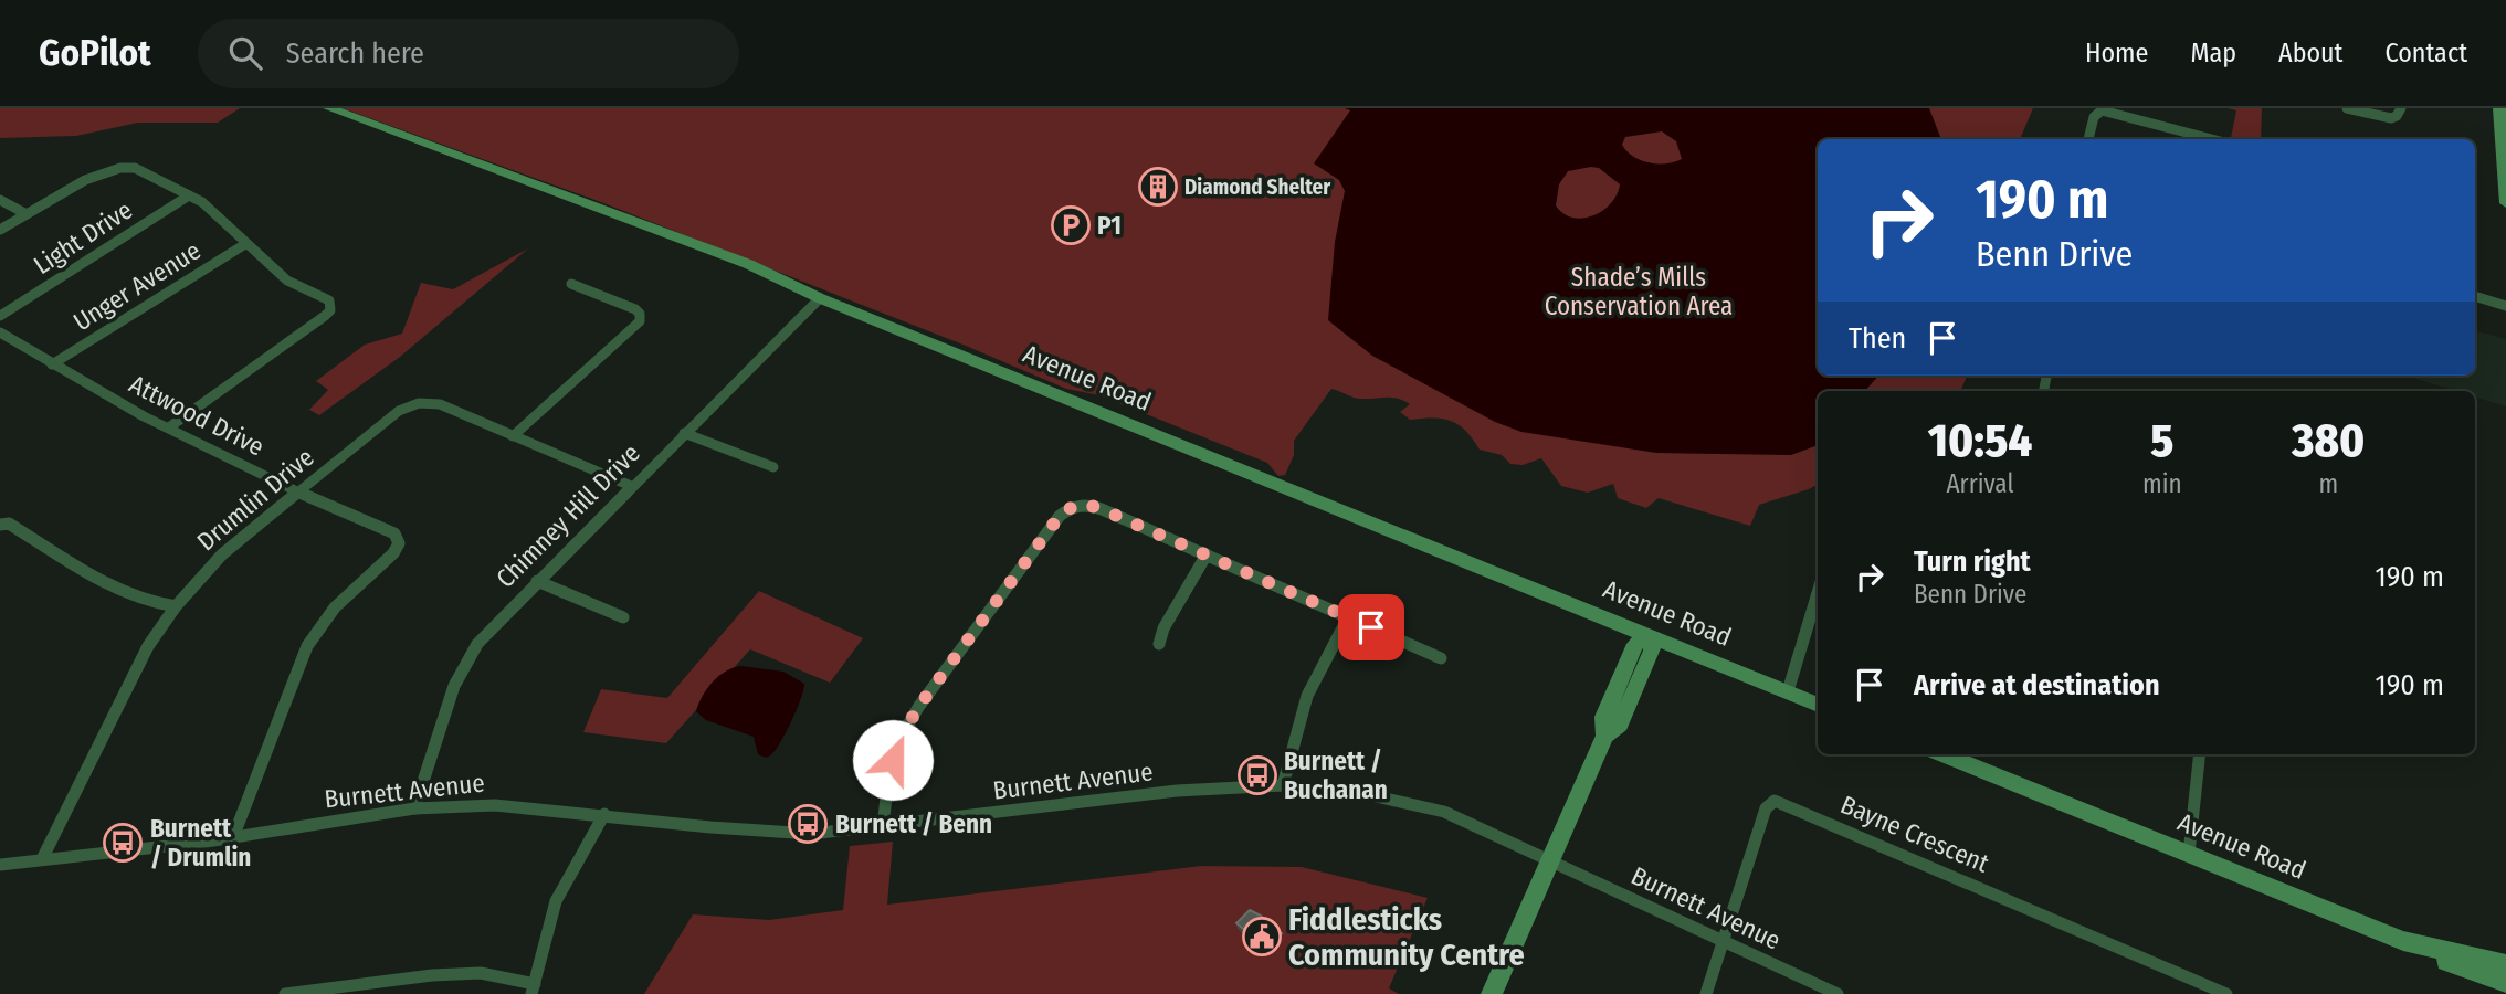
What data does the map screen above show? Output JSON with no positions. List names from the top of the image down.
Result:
{
  "streets": {
    "street": [
      "Light Drive",
      "Unger Avenue",
      "Avenue Road",
      "Attwood Drive",
      "Drumlin Drive",
      "Chimney Hill Drive",
      "Burnett Avenue",
      "Bayne Crescent"
    ]
  },
  "crossings": [
    ["Unger Avenue", "Attwood Drive"],
    ["Avenue Road", "Chimney Hill Drive"],
    ["Attwood Drive", "Drumlin Drive"],
    ["Attwood Drive", "Burnett Avenue"],
    ["Drumlin Drive", "Chimney Hill Drive"],
    ["Drumlin Drive", "Burnett Avenue"],
    ["Chimney Hill Drive", "Burnett Avenue"],
    ["Burnett Avenue", "Bayne Crescent"]
  ],
  "parks": ["Shade’s Mills Conservation Area"],
  "places": {
    "building": ["Diamond Shelter"],
    "parking": ["P1"],
    "bus stop": ["Burnett / Buchanan", "Burnett / Benn", "Burnett / Drumlin"],
    "public building": ["Fiddlesticks Community Centre"]
  },
  "page": {
    "header": "GoPilot",
    "search": "Search here",
    "nav": [
      "Home",
      "Map",
      "About",
      "Contact"
    ],
    "turn": ["190 m", "Benn Drive"],
    "then": "Then",
    "eta": [
      "10:54",
      "Arrival",
      "5",
      "min",
      "380",
      "m"
    ],
    "list": [
      {
        "name": "Turn right",
        "note": "Benn Drive",
        "value": "190 m"
      },
      {
        "name": "Arrive at destination",
        "value": "190 m"
      }
    ]
  }
}
